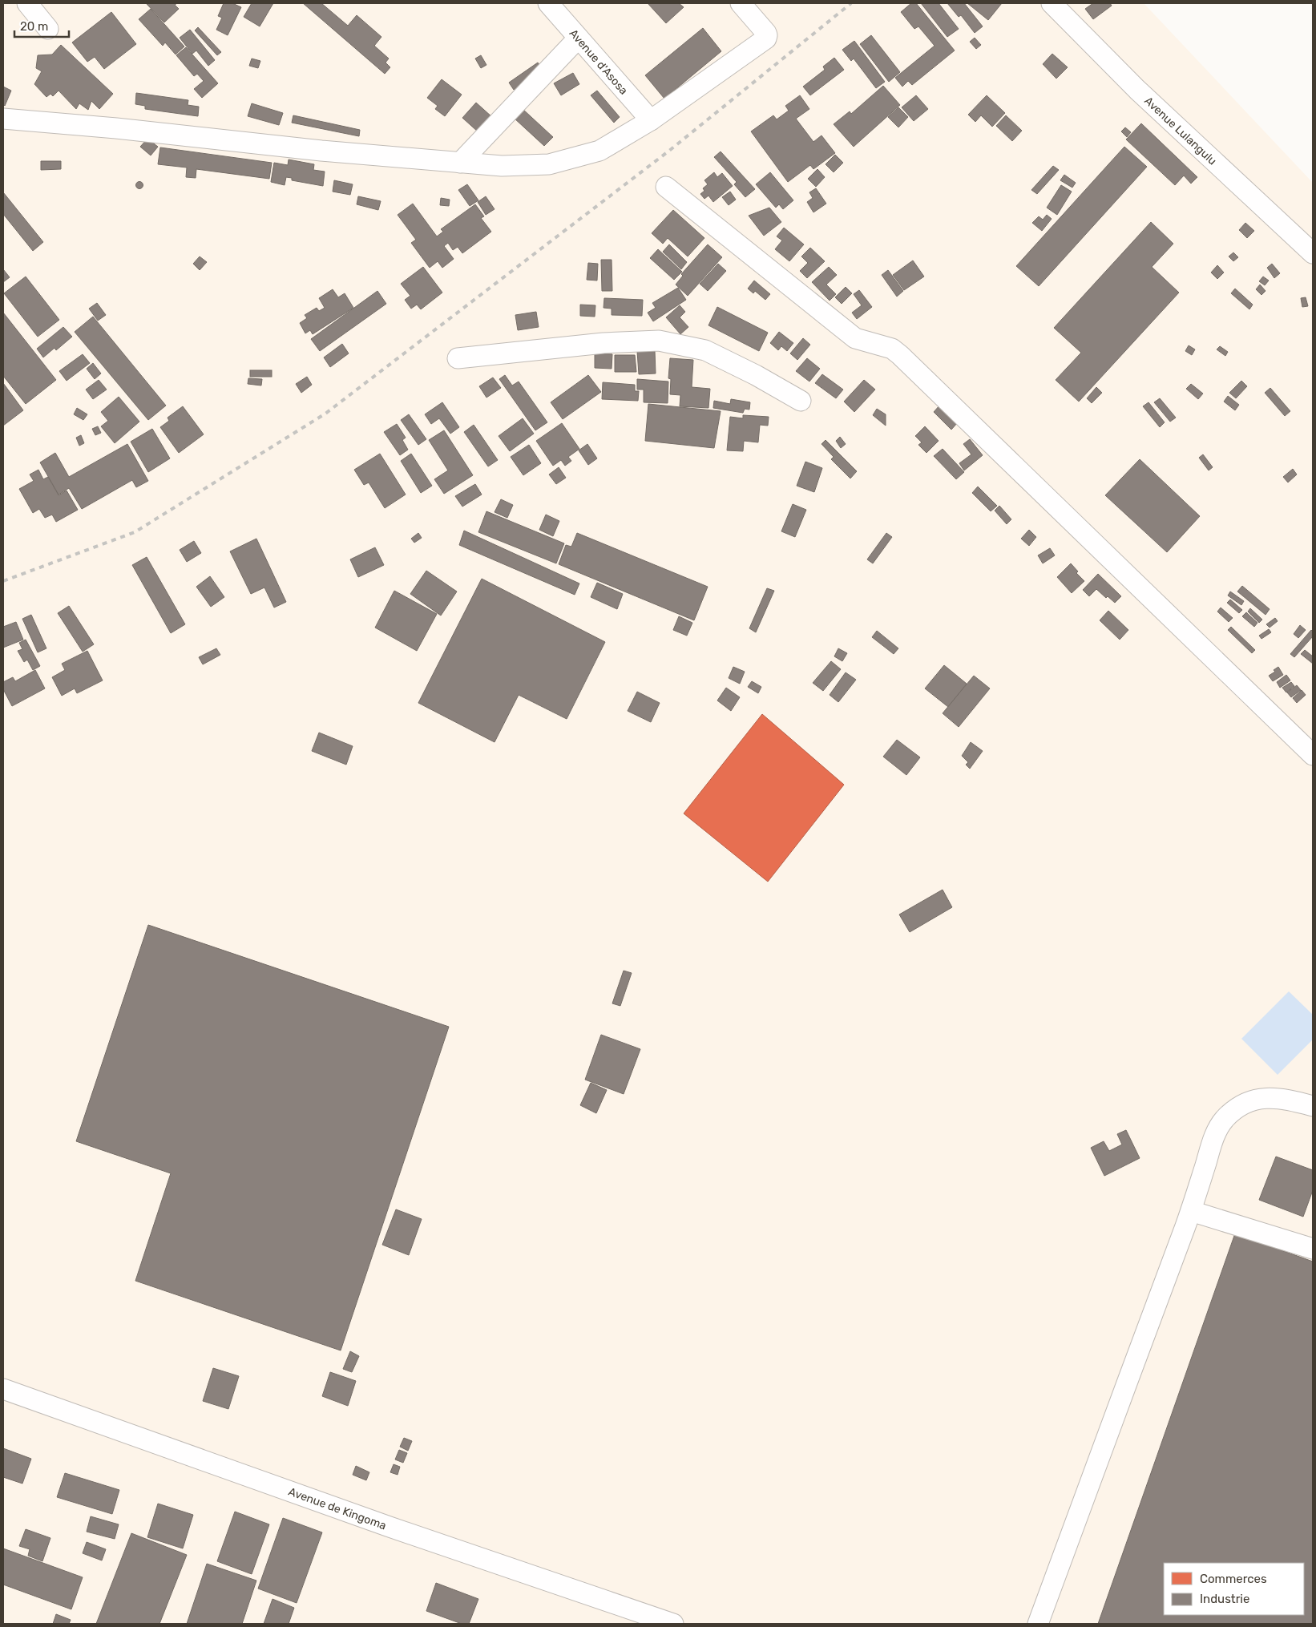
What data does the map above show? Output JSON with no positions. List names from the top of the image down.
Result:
{
  "streets": {
    "street": ["Avenue d'Asosa", "Avenue Lulangulu", "Avenue de Kingoma"]
  },
  "legend": ["Commerces", "Industrie"],
  "scale_bar": "20 m"
}
